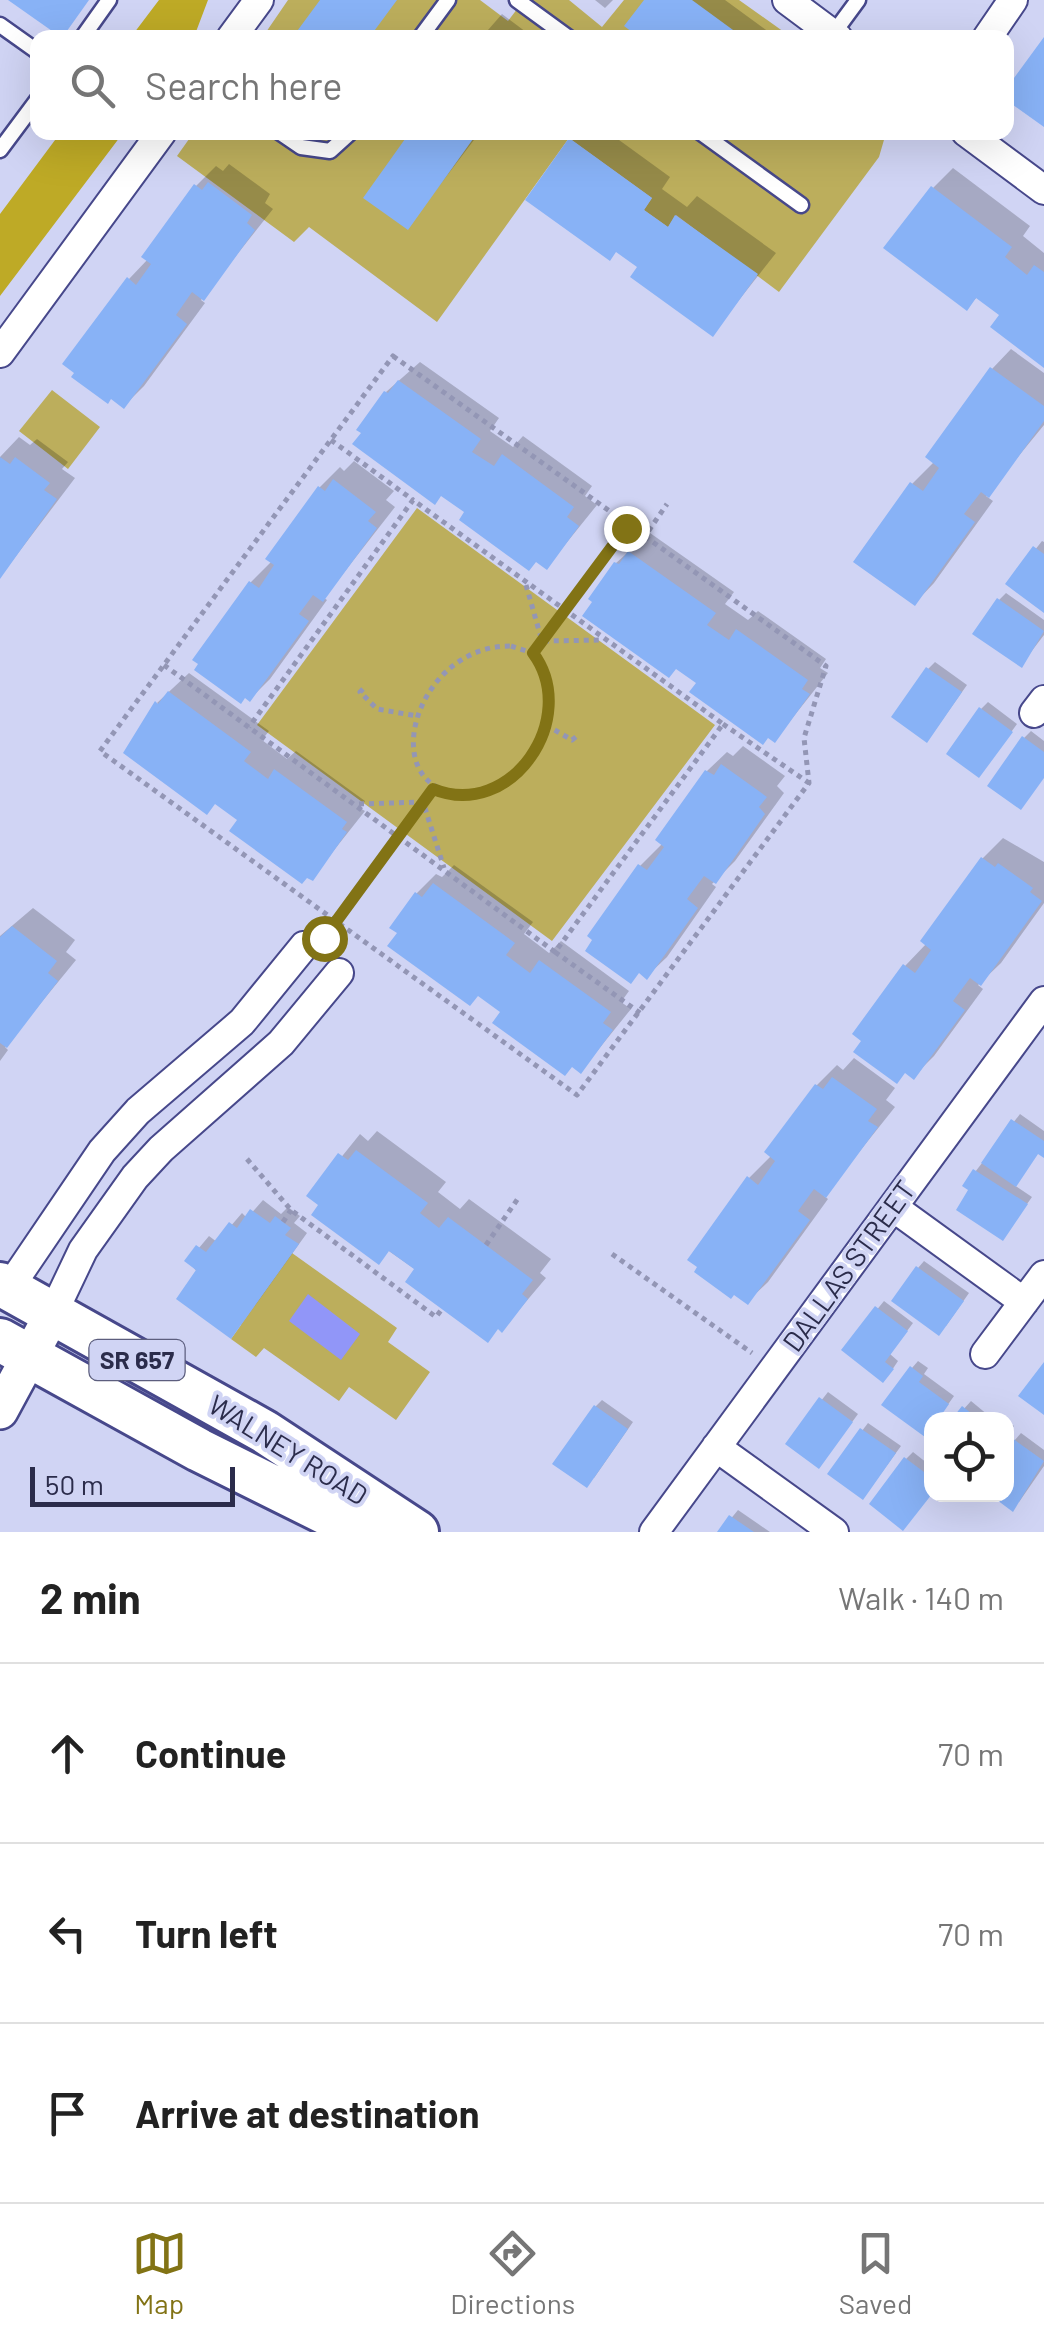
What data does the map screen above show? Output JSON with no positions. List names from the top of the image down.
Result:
{
  "streets": {
    "main road": ["SR 657", "WALNEY ROAD"],
    "street": ["DALLAS STREET"]
  },
  "scale_bar": "50 m",
  "page": {
    "search": "Search here",
    "scale": "50 m",
    "heading": ["2 min", "Walk · 140 m"],
    "list": [
      ["Continue", "70 m"],
      ["Turn left", "70 m"],
      "Arrive at destination"
    ],
    "nav": ["Map", "Directions", "Saved"]
  }
}
